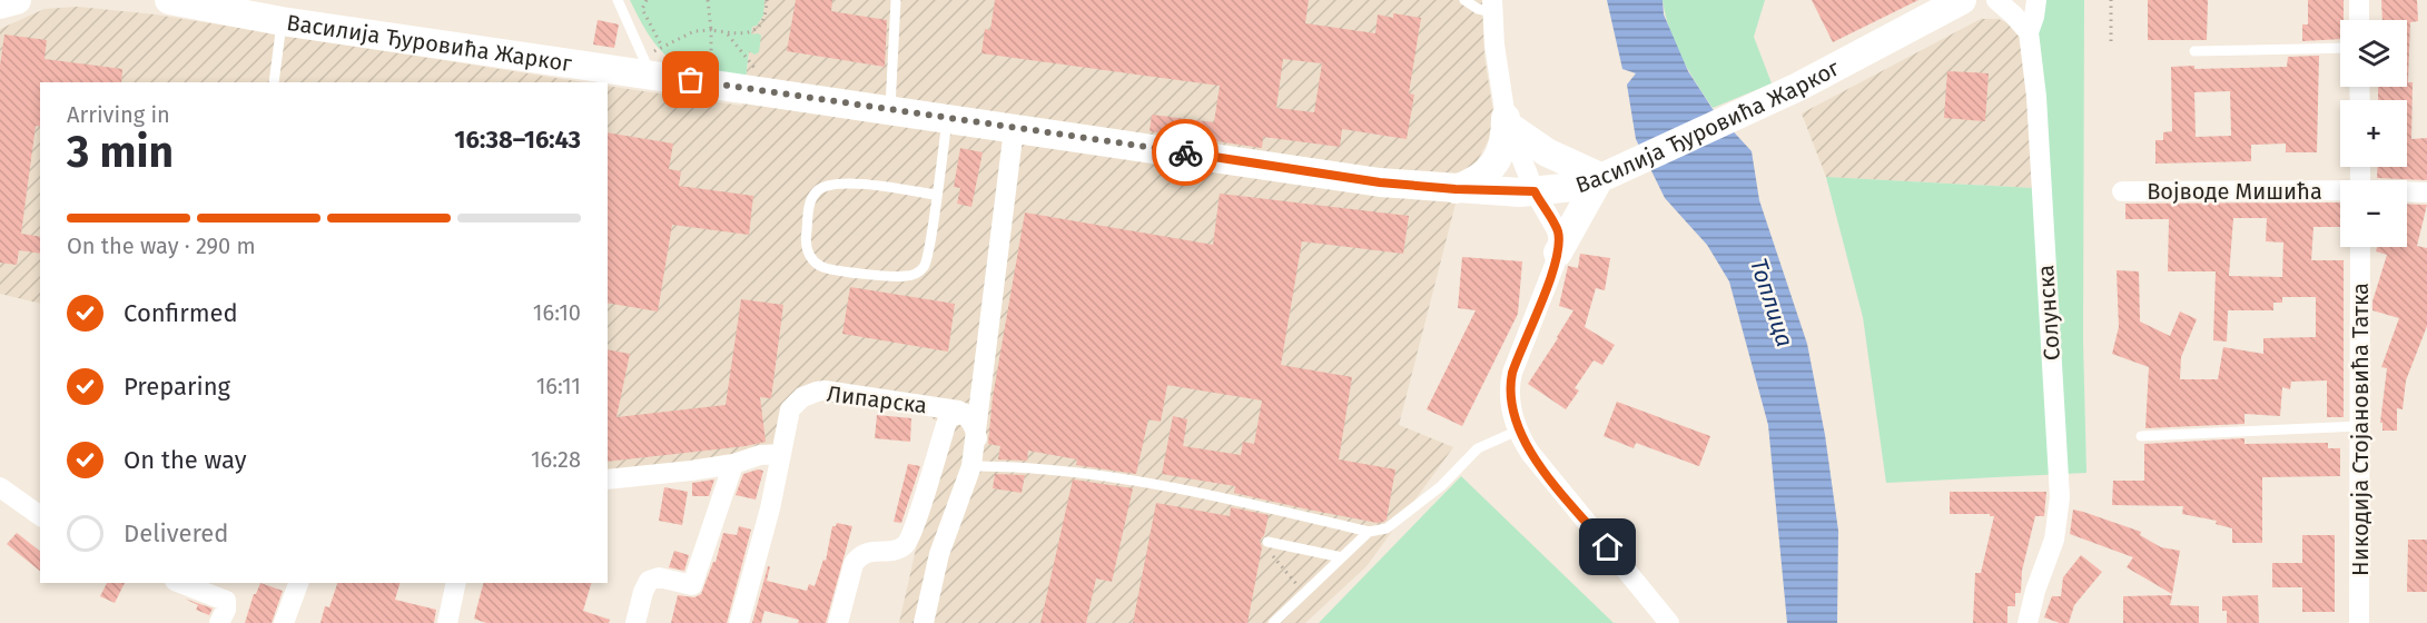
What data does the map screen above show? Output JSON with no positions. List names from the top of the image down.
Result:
{
  "streets": {
    "main road": ["Василија Ђуровића Жарког"],
    "street": [
      "Војводе Мишића",
      "Солунска",
      "Липарска",
      "Никодија Стојановића Татка"
    ]
  },
  "water": ["Топлица"],
  "page": {
    "map_buttons": ["+", "−"],
    "heading": ["3 min", "Arriving in", "16:38–16:43"],
    "bar": "On the way · 290 m",
    "list": [
      ["Confirmed", "16:10"],
      ["Preparing", "16:11"],
      ["On the way", "16:28"],
      "Delivered"
    ]
  }
}
